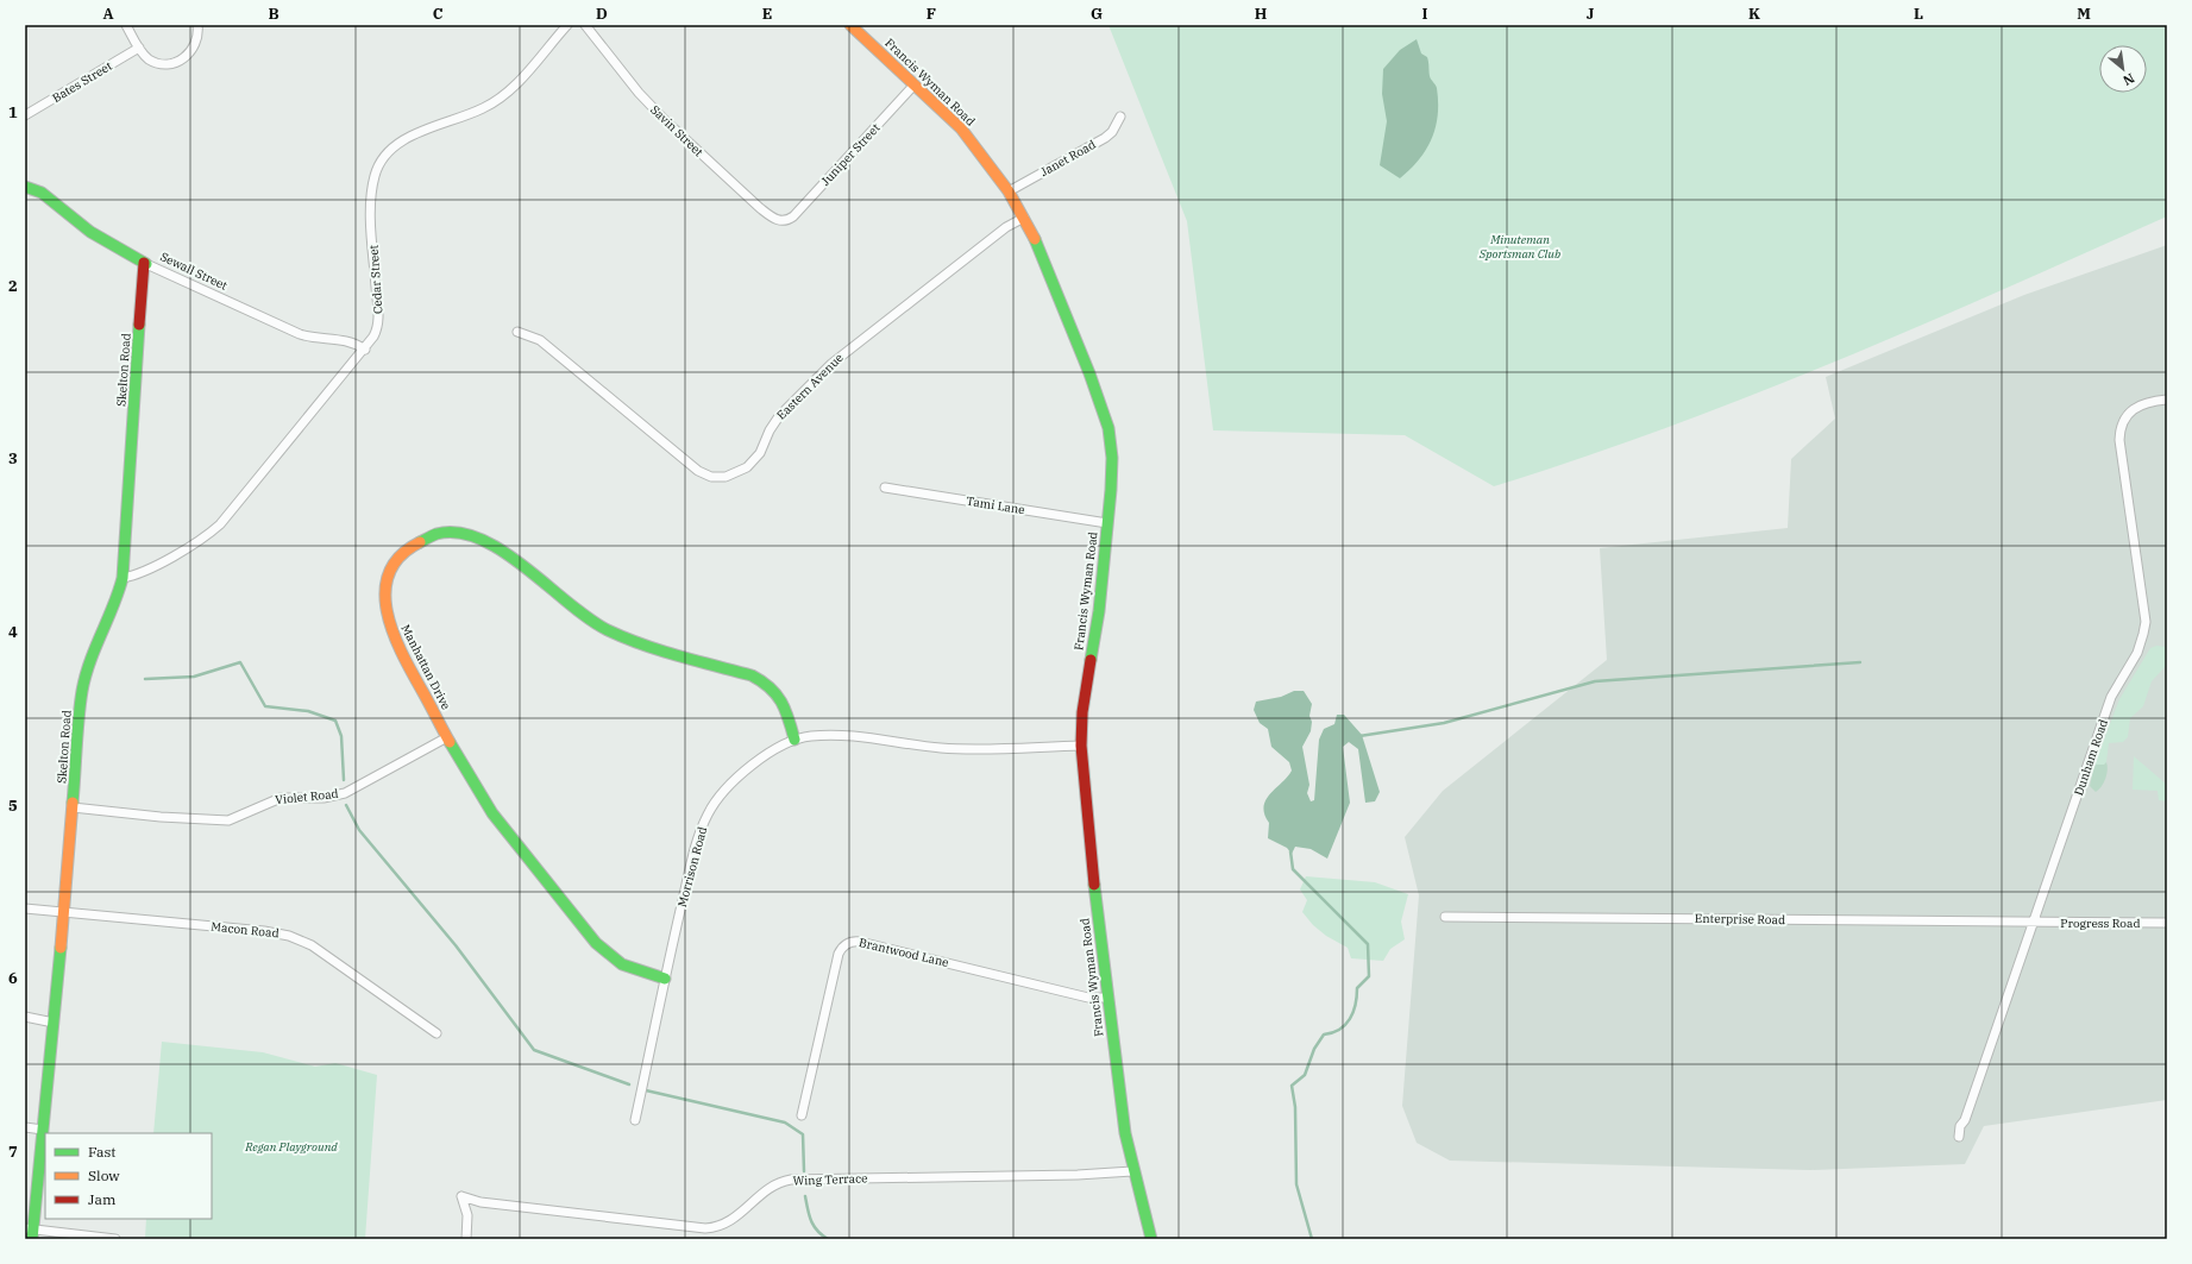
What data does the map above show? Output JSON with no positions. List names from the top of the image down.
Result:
{
  "streets": {
    "street": [
      "Bates Street",
      "Francis Wyman Road",
      "Savin Street",
      "Juniper Street",
      "Janet Road",
      "Sewall Street",
      "Cedar Street",
      "Skelton Road",
      "Eastern Avenue",
      "Tami Lane",
      "Manhattan Drive",
      "Dunham Road",
      "Violet Road",
      "Morrison Road",
      "Enterprise Road",
      "Progress Road",
      "Macon Road",
      "Brantwood Lane",
      "Wing Terrace"
    ]
  },
  "crossings": [
    ["Francis Wyman Road", "Juniper Street"],
    ["Francis Wyman Road", "Janet Road"],
    ["Francis Wyman Road", "Eastern Avenue"],
    ["Francis Wyman Road", "Tami Lane"],
    ["Francis Wyman Road", "Morrison Road"],
    ["Francis Wyman Road", "Brantwood Lane"],
    ["Francis Wyman Road", "Wing Terrace"],
    ["Savin Street", "Juniper Street"],
    ["Sewall Street", "Cedar Street"],
    ["Sewall Street", "Skelton Road"],
    ["Cedar Street", "Skelton Road"],
    ["Skelton Road", "Violet Road"],
    ["Skelton Road", "Macon Road"],
    ["Manhattan Drive", "Violet Road"],
    ["Manhattan Drive", "Morrison Road"],
    ["Dunham Road", "Enterprise Road"],
    ["Dunham Road", "Progress Road"],
    ["Enterprise Road", "Progress Road"]
  ],
  "parks": ["Minuteman Sportsman Club", "Regan Playground"],
  "legend": ["Fast", "Slow", "Jam"],
  "north": "bottom right",
  "grid": {
    "columns": [
      "A",
      "B",
      "C",
      "D",
      "E",
      "F",
      "G",
      "H",
      "I",
      "J",
      "K",
      "L",
      "M"
    ],
    "rows": [
      "1",
      "2",
      "3",
      "4",
      "5",
      "6",
      "7"
    ]
  }
}
